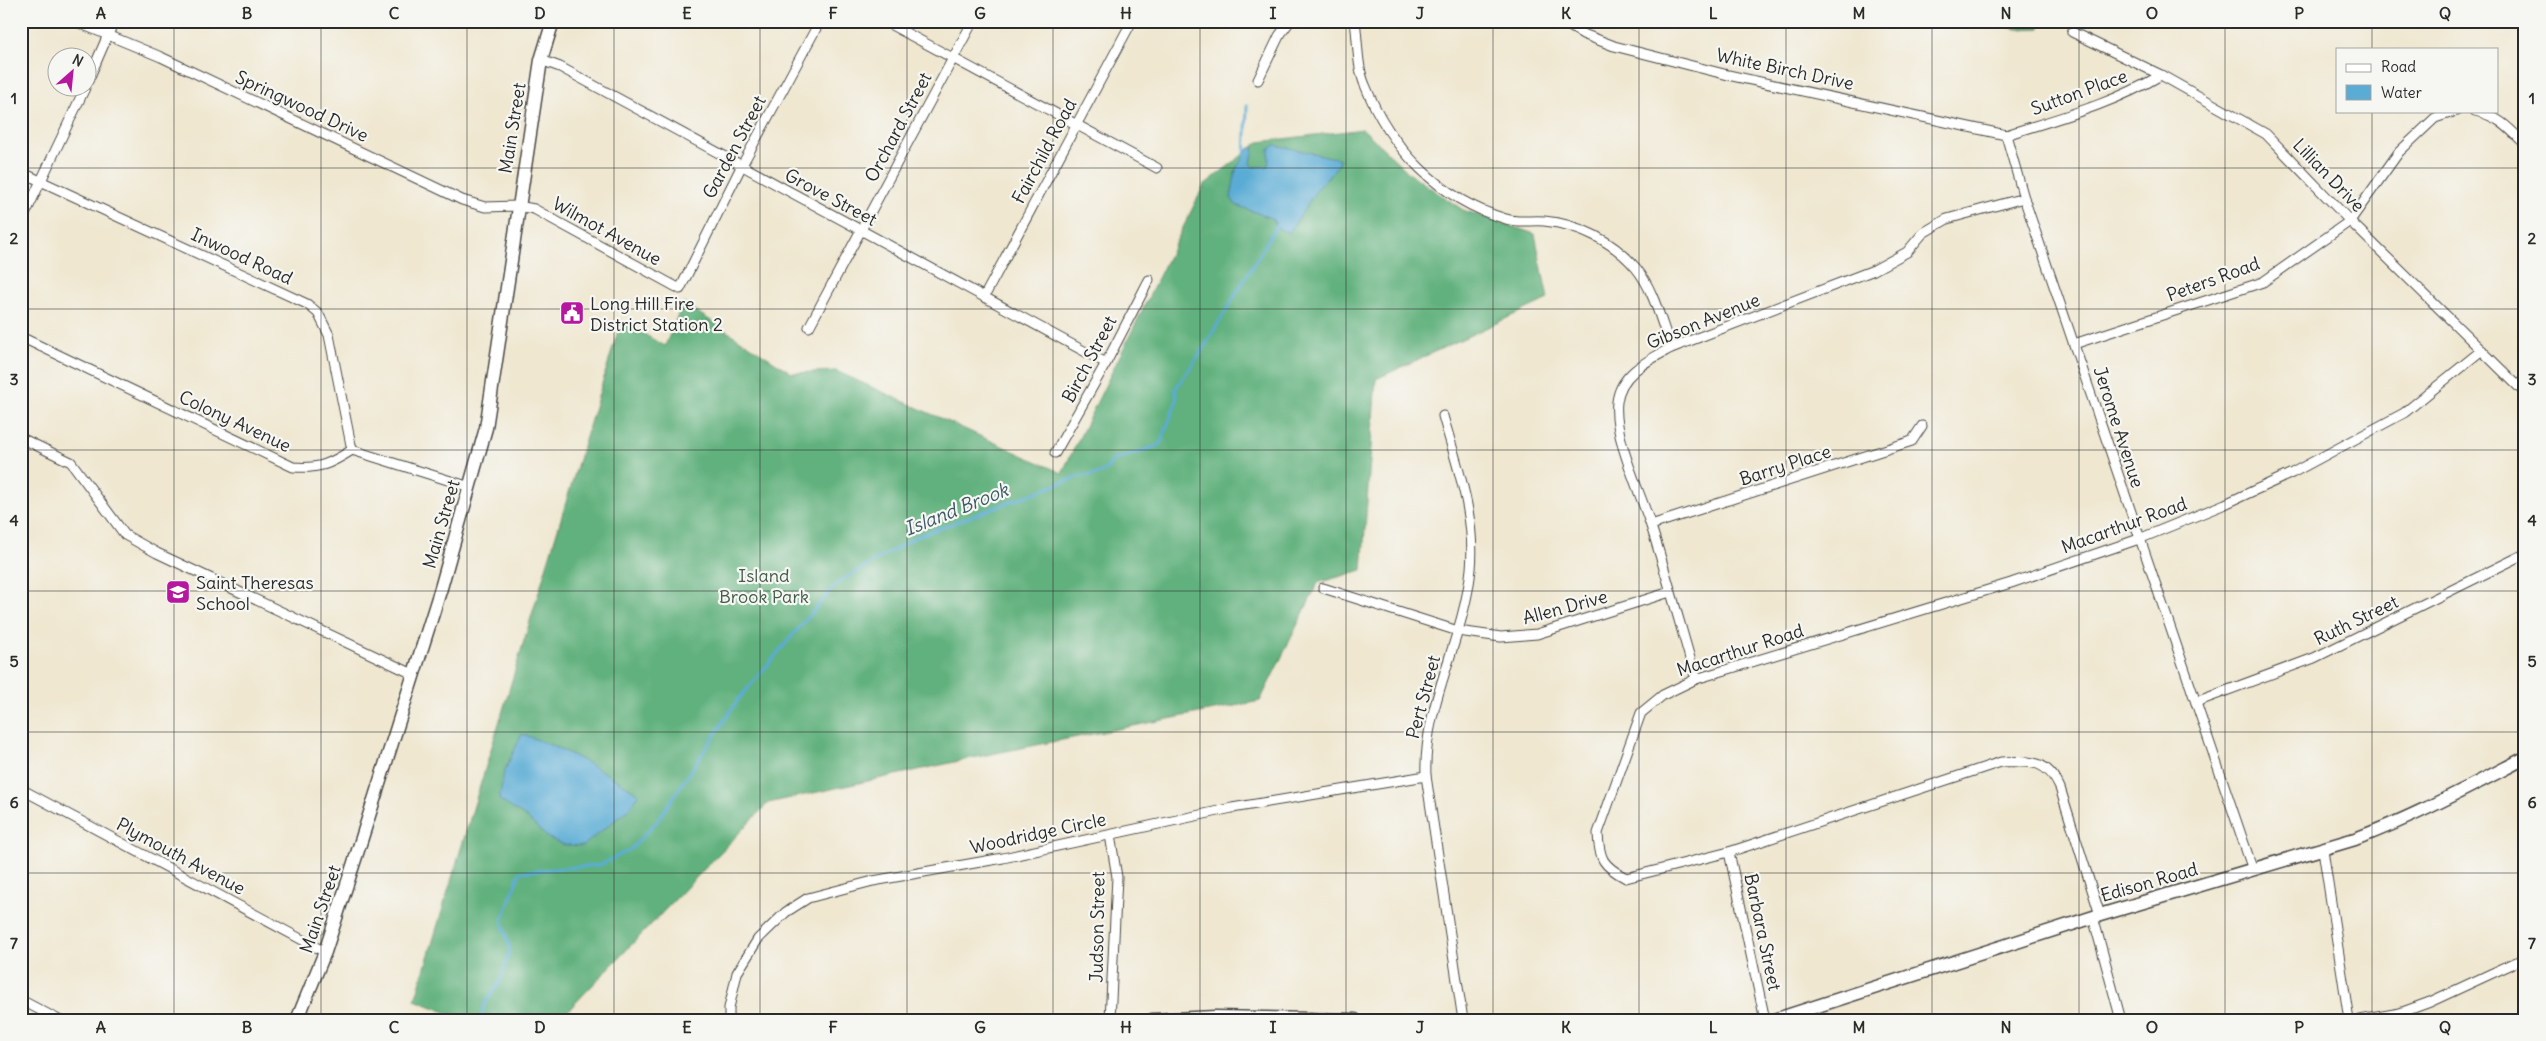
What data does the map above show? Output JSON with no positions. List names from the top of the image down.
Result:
{
  "streets": {
    "main road": ["Main Street", "Edison Road"],
    "street": [
      "White Birch Drive",
      "Sutton Place",
      "Springwood Drive",
      "Orchard Street",
      "Garden Street",
      "Fairchild Road",
      "Lillian Drive",
      "Grove Street",
      "Wilmot Avenue",
      "Inwood Road",
      "Peters Road",
      "Gibson Avenue",
      "Birch Street",
      "Colony Avenue",
      "Jerome Avenue",
      "Barry Place",
      "Macarthur Road",
      "Allen Drive",
      "Ruth Street",
      "Pert Street",
      "Woodridge Circle",
      "Plymouth Avenue",
      "Judson Street",
      "Barbara Street"
    ]
  },
  "crossings": [
    ["White Birch Drive", "Sutton Place"],
    ["White Birch Drive", "Jerome Avenue"],
    ["Sutton Place", "Lillian Drive"],
    ["Sutton Place", "Jerome Avenue"],
    ["Springwood Drive", "Main Street"],
    ["Springwood Drive", "Wilmot Avenue"],
    ["Orchard Street", "Grove Street"],
    ["Main Street", "Grove Street"],
    ["Main Street", "Wilmot Avenue"],
    ["Main Street", "Plymouth Avenue"],
    ["Garden Street", "Grove Street"],
    ["Garden Street", "Wilmot Avenue"],
    ["Fairchild Road", "Grove Street"],
    ["Lillian Drive", "Peters Road"],
    ["Lillian Drive", "Macarthur Road"],
    ["Grove Street", "Birch Street"],
    ["Inwood Road", "Colony Avenue"],
    ["Peters Road", "Jerome Avenue"],
    ["Gibson Avenue", "Jerome Avenue"],
    ["Gibson Avenue", "Barry Place"],
    ["Gibson Avenue", "Macarthur Road"],
    ["Gibson Avenue", "Allen Drive"],
    ["Jerome Avenue", "Macarthur Road"],
    ["Jerome Avenue", "Ruth Street"],
    ["Jerome Avenue", "Edison Road"],
    ["Macarthur Road", "Edison Road"],
    ["Macarthur Road", "Barbara Street"],
    ["Allen Drive", "Pert Street"],
    ["Pert Street", "Woodridge Circle"],
    ["Woodridge Circle", "Judson Street"]
  ],
  "water": ["Island Brook"],
  "parks": ["Island Brook Park"],
  "places": {
    "public building": ["Long Hill Fire District Station 2"],
    "school or university": ["Saint Theresas School"]
  },
  "legend": ["Road", "Water"],
  "north": "top right",
  "grid": {
    "columns": [
      "A",
      "B",
      "C",
      "D",
      "E",
      "F",
      "G",
      "H",
      "I",
      "J",
      "K",
      "L",
      "M",
      "N",
      "O",
      "P",
      "Q"
    ],
    "rows": [
      "1",
      "2",
      "3",
      "4",
      "5",
      "6",
      "7"
    ]
  }
}
